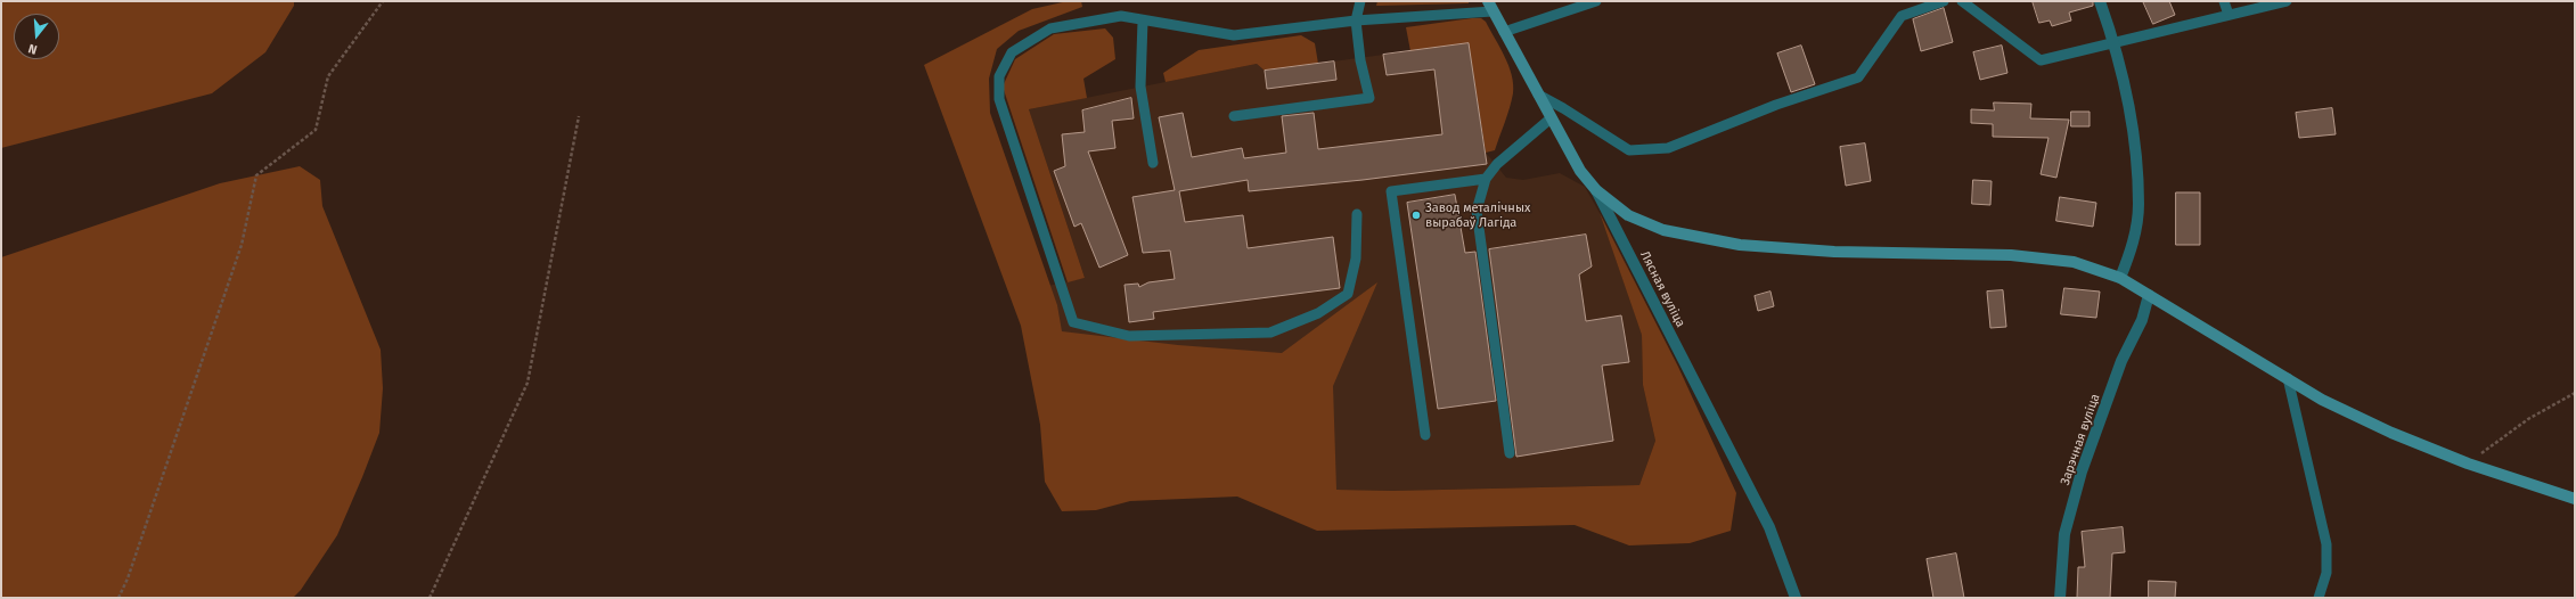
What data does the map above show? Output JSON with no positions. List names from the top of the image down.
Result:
{
  "streets": {
    "main road": ["Лясная вуліца"],
    "street": ["Зарэчная вуліца"]
  },
  "places": ["Завод металічных вырабаў Лагіда"],
  "north": "bottom"
}
